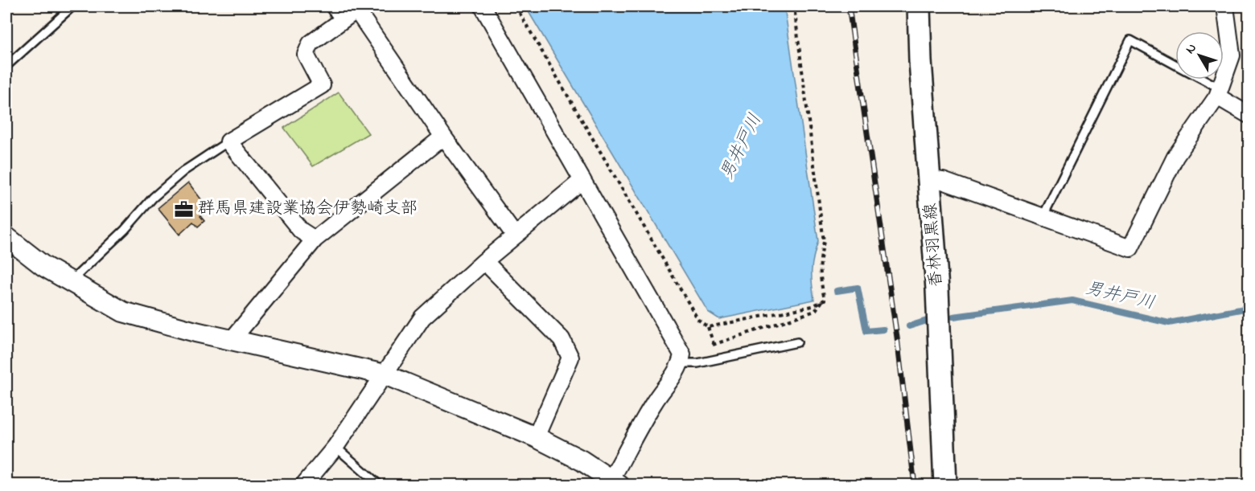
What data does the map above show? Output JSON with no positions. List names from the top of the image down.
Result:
{
  "streets": {
    "main road": ["香林羽黒線"]
  },
  "water": ["男井戸川"],
  "places": {
    "office": ["群馬県建設業協会伊勢崎支部"]
  },
  "north": "top left"
}
